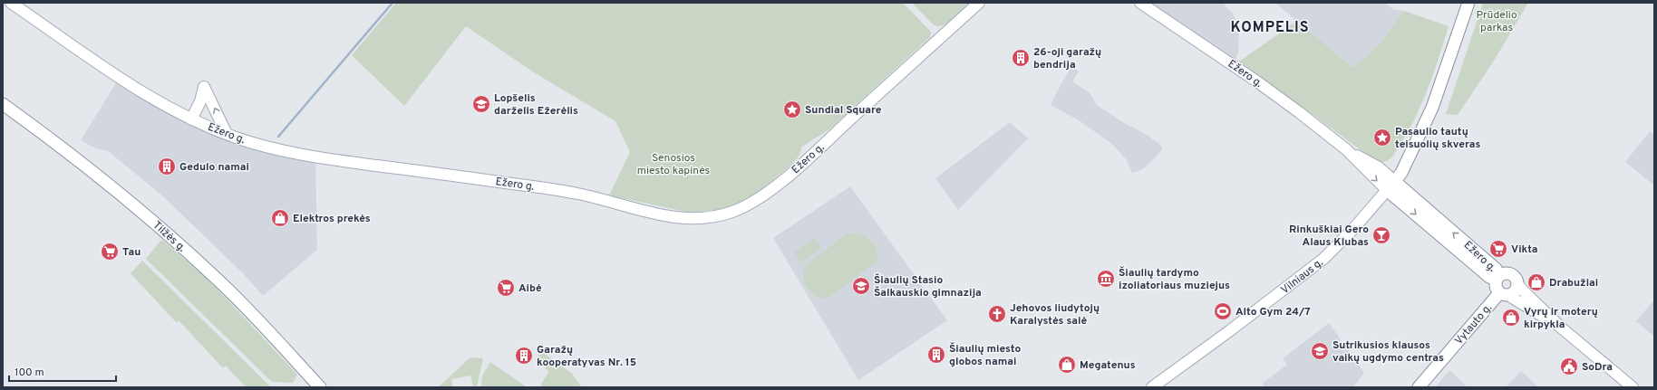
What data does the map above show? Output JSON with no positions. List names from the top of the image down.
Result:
{
  "streets": {
    "highway": [
      "Ežero g.",
      "Tilžės g.",
      "Vilniaus g.",
      "Vytauto g."
    ]
  },
  "crossings": [
    ["Ežero g.", "Vilniaus g."],
    ["Ežero g.", "Vytauto g."]
  ],
  "districts": ["KOMPELIS"],
  "parks": ["Prūdelio parkas", "Senosios miesto kapinės"],
  "places": {
    "building": [
      "26-oji garažų bendrija",
      "Gedulo namai",
      "Šiaulių miesto globos namai",
      "Garažų kooperatyvas Nr. 15"
    ],
    "school or university": ["Lopšelis darželis Ežerėlis", "Šiaulių Stasio Šalkauskio gimnazija", "Sutrikusios klausos vaikų ugdymo centras"],
    "place": ["Sundial Square", "Pasaulio tautų teisuolių skveras"],
    "shop": [
      "Elektros prekės",
      "Drabužiai",
      "Vyrų ir moterų kirpykla",
      "Megatenus"
    ],
    "bar": ["Rinkuškiai Gero Alaus Klubas"],
    "supermarket": ["Vikta", "Tau", "Aibė"],
    "museum": ["Šiaulių tardymo izoliatoriaus muziejus"],
    "sports": ["Alto Gym 24/7"],
    "church": ["Jehovos liudytojų Karalystės salė"],
    "public building": ["SoDra"]
  },
  "scale_bar": "100 m"
}
